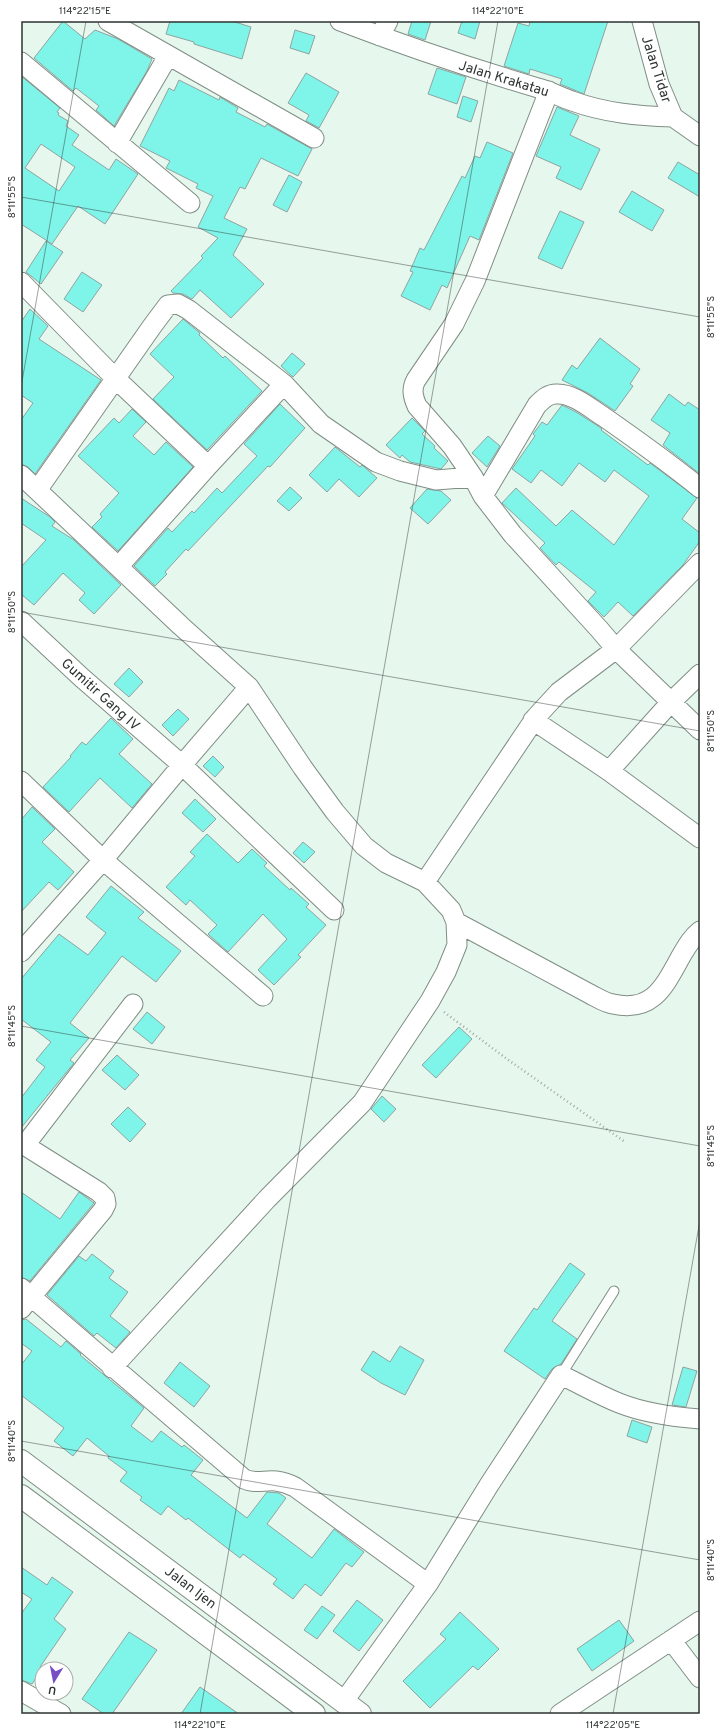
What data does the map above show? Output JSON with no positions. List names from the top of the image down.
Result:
{
  "streets": {
    "street": [
      "Jalan Tidar",
      "Jalan Krakatau",
      "Gumitir Gang IV",
      "Jalan Ijen"
    ]
  },
  "crossings": [
    ["Jalan Tidar", "Jalan Krakatau"]
  ],
  "north": "bottom",
  "coordinates": [
    "114°22'15\"E",
    "114°22'10\"E",
    "8°11'55\"S",
    "8°11'50\"S",
    "8°11'45\"S",
    "8°11'40\"S",
    "114°22'05\"E"
  ]
}
